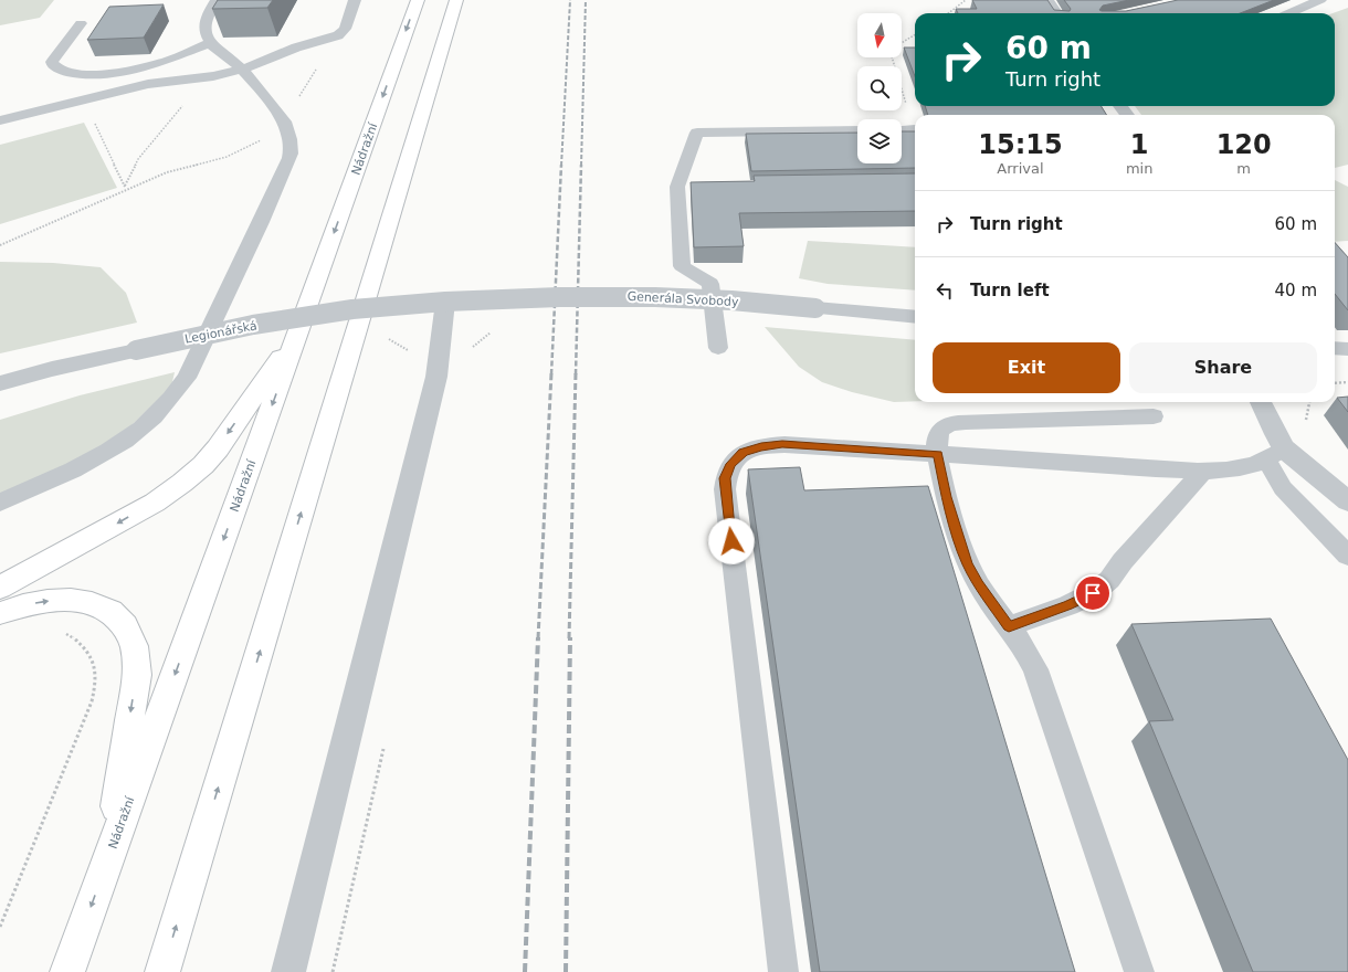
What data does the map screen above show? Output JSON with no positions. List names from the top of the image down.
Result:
{
  "streets": {
    "main road": ["Nádražní"],
    "street": ["Generála Svobody", "Legionářská"]
  },
  "crossings": [
    ["Generála Svobody", "Legionářská"]
  ],
  "north": "bottom",
  "page": {
    "turn": ["60 m", "Turn right"],
    "eta": [
      "15:15",
      "Arrival",
      "1",
      "min",
      "120",
      "m"
    ],
    "list": [
      {
        "name": "Turn right",
        "value": "60 m"
      },
      {
        "name": "Turn left",
        "value": "40 m"
      }
    ],
    "buttons": ["Exit", "Share"]
  }
}
